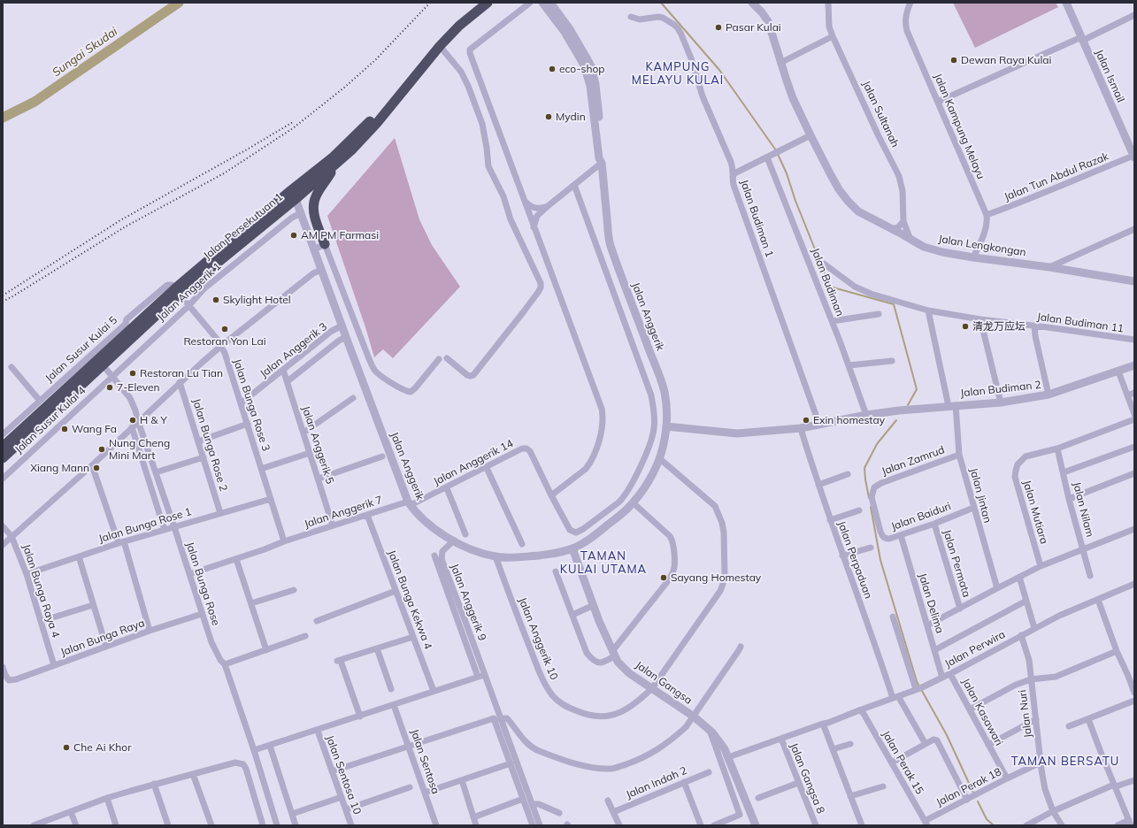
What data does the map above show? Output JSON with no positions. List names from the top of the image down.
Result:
{
  "streets": {
    "highway": ["Jalan Persekutuan 1"],
    "street": [
      "Jalan Ismail",
      "Jalan Sultanah",
      "Jalan Kampung Melayu",
      "Jalan Tun Abdul Razak",
      "Jalan Budiman 1",
      "Jalan Lengkongan",
      "Jalan Budiman",
      "Jalan Anggerik 1",
      "Jalan Anggerik",
      "Jalan Budiman 11",
      "Jalan Susur Kulai 5",
      "Jalan Anggerik 3",
      "Jalan Budiman 2",
      "Jalan Bunga Rose 3",
      "Jalan Susur Kulai 4",
      "Jalan Bunga Rose 2",
      "Jalan Anggerik 5",
      "Jalan Zamrud",
      "Jalan Anggerik 14",
      "Jalan Jintan",
      "Jalan Nilam",
      "Jalan Anggerik 7",
      "Jalan Mutiara",
      "Jalan Baiduri",
      "Jalan Bunga Rose 1",
      "Jalan Perpaduan",
      "Jalan Permata",
      "Jalan Bunga Rose",
      "Jalan Bunga Raya 4",
      "Jalan Bunga Kekwa 4",
      "Jalan Anggerik 9",
      "Jalan Delima",
      "Jalan Bunga Raya",
      "Jalan Anggerik 10",
      "Jalan Perwira",
      "Jalan Gangsa",
      "Jalan Kasawari",
      "Jalan Nuri",
      "Jalan Sentosa",
      "Jalan Perak 15",
      "Jalan Sentosa 10",
      "Jalan Gangsa 8",
      "Jalan Indah 2",
      "Jalan Perak 18"
    ]
  },
  "crossings": [
    ["Jalan Ismail", "Jalan Tun Abdul Razak"],
    ["Jalan Sultanah", "Jalan Lengkongan"],
    ["Jalan Kampung Melayu", "Jalan Tun Abdul Razak"],
    ["Jalan Budiman 1", "Jalan Budiman 2"],
    ["Jalan Persekutuan 1", "Jalan Anggerik"],
    ["Jalan Persekutuan 1", "Jalan Susur Kulai 5"],
    ["Jalan Persekutuan 1", "Jalan Bunga Rose 3"],
    ["Jalan Persekutuan 1", "Jalan Bunga Rose"],
    ["Jalan Budiman", "Jalan Budiman 2"],
    ["Jalan Anggerik 1", "Jalan Anggerik"],
    ["Jalan Anggerik 1", "Jalan Bunga Rose 3"],
    ["Jalan Anggerik 1", "Jalan Susur Kulai 4"],
    ["Jalan Anggerik 1", "Jalan Bunga Rose"],
    ["Jalan Anggerik", "Jalan Anggerik 3"],
    ["Jalan Anggerik", "Jalan Budiman 2"],
    ["Jalan Anggerik", "Jalan Anggerik 14"],
    ["Jalan Anggerik", "Jalan Anggerik 7"],
    ["Jalan Anggerik", "Jalan Anggerik 9"],
    ["Jalan Anggerik", "Jalan Anggerik 10"],
    ["Jalan Anggerik", "Jalan Gangsa"],
    ["Jalan Budiman 11", "Jalan Jintan"],
    ["Jalan Susur Kulai 5", "Jalan Bunga Rose 3"],
    ["Jalan Anggerik 3", "Jalan Bunga Rose 3"],
    ["Jalan Anggerik 3", "Jalan Anggerik 5"],
    ["Jalan Budiman 2", "Jalan Jintan"],
    ["Jalan Budiman 2", "Jalan Perpaduan"],
    ["Jalan Bunga Rose 3", "Jalan Anggerik 7"],
    ["Jalan Bunga Rose 3", "Jalan Bunga Rose 1"],
    ["Jalan Susur Kulai 4", "Jalan Bunga Rose"],
    ["Jalan Bunga Rose 2", "Jalan Bunga Rose 1"],
    ["Jalan Anggerik 5", "Jalan Anggerik 7"],
    ["Jalan Zamrud", "Jalan Jintan"],
    ["Jalan Zamrud", "Jalan Baiduri"],
    ["Jalan Anggerik 14", "Jalan Anggerik 7"],
    ["Jalan Jintan", "Jalan Baiduri"],
    ["Jalan Nilam", "Jalan Mutiara"],
    ["Jalan Anggerik 7", "Jalan Bunga Rose"],
    ["Jalan Anggerik 7", "Jalan Bunga Kekwa 4"],
    ["Jalan Baiduri", "Jalan Permata"],
    ["Jalan Baiduri", "Jalan Delima"],
    ["Jalan Bunga Rose 1", "Jalan Bunga Rose"],
    ["Jalan Bunga Rose 1", "Jalan Bunga Raya 4"],
    ["Jalan Perpaduan", "Jalan Perwira"],
    ["Jalan Bunga Rose", "Jalan Bunga Raya"],
    ["Jalan Bunga Raya 4", "Jalan Bunga Raya"],
    ["Jalan Delima", "Jalan Perwira"],
    ["Jalan Anggerik 10", "Jalan Gangsa"],
    ["Jalan Perwira", "Jalan Gangsa"],
    ["Jalan Perwira", "Jalan Kasawari"],
    ["Jalan Perwira", "Jalan Nuri"],
    ["Jalan Perwira", "Jalan Perak 15"],
    ["Jalan Perwira", "Jalan Gangsa 8"],
    ["Jalan Kasawari", "Jalan Perak 18"],
    ["Jalan Nuri", "Jalan Perak 18"],
    ["Jalan Perak 15", "Jalan Perak 18"]
  ],
  "districts": ["KAMPUNG MELAYU KULAI", "TAMAN KULAI UTAMA", "TAMAN BERSATU"],
  "water": ["Sungai Skudai"],
  "places": [
    "Pasar Kulai",
    "Dewan Raya Kulai",
    "eco-shop",
    "Mydin",
    "AM PM Farmasi",
    "Skylight Hotel",
    "清龙万应坛",
    "Restoran Yon Lai",
    "Restoran Lu Tian",
    "7-Eleven",
    "H & Y",
    "Exin homestay",
    "Wang Fa",
    "Nung Cheng Mini Mart",
    "Xiang Mann",
    "Sayang Homestay",
    "Che Ai Khor"
  ]
}
